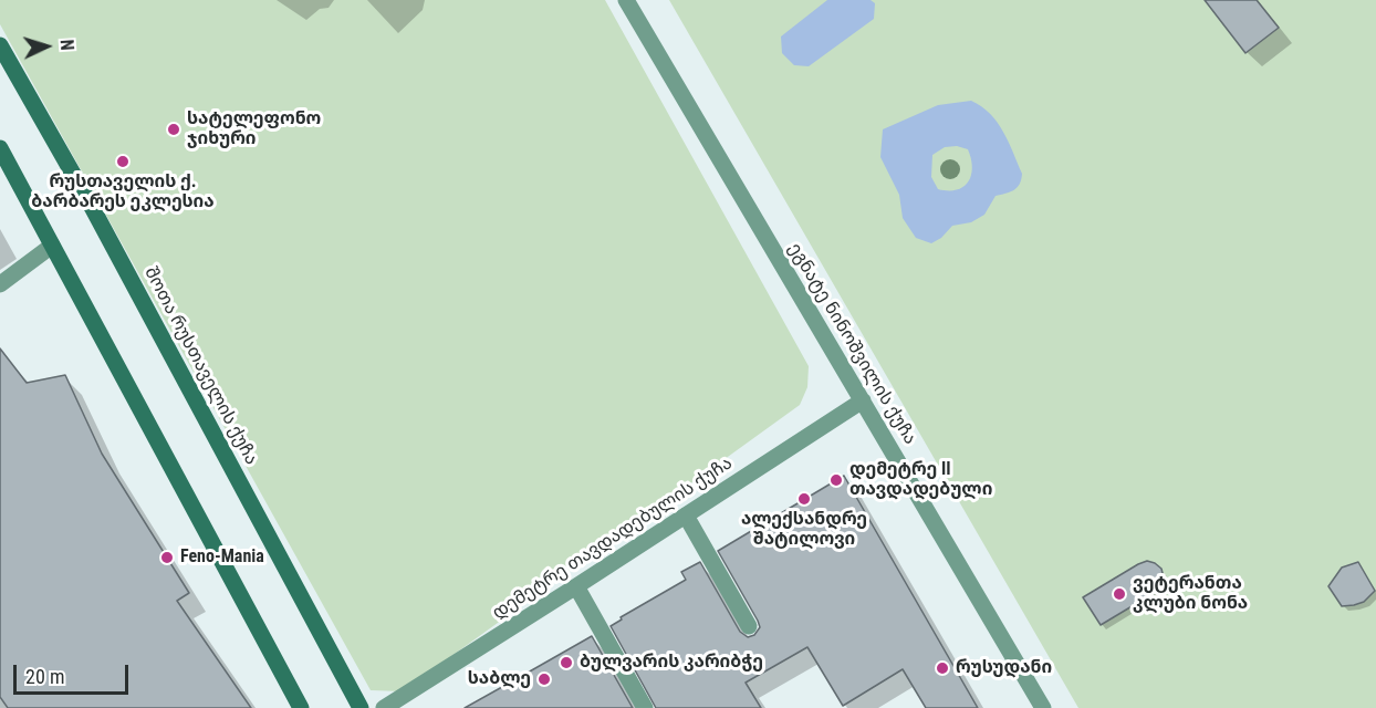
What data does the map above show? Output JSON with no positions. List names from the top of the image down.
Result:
{
  "streets": {
    "main road": ["შოთა რუსთაველის ქუჩა"],
    "street": ["ეგნატე ნინოშვილის ქუჩა", "დემეტრე თავდადებულის ქუჩა"]
  },
  "crossings": [
    ["ეგნატე ნინოშვილის ქუჩა", "დემეტრე თავდადებულის ქუჩა"]
  ],
  "places": [
    "სატელეფონო ჯიხური",
    "რუსთაველის ქ. ბარბარეს ეკლესია",
    "დემეტრე II თავდადებული",
    "ალექსანდრე შატილოვი",
    "Feno-Mania",
    "ვეტერანთა კლუბი ნონა",
    "ბულვარის კარიბჭე",
    "რუსუდანი",
    "საბლე"
  ],
  "scale_bar": "20 m",
  "north": "right"
}
